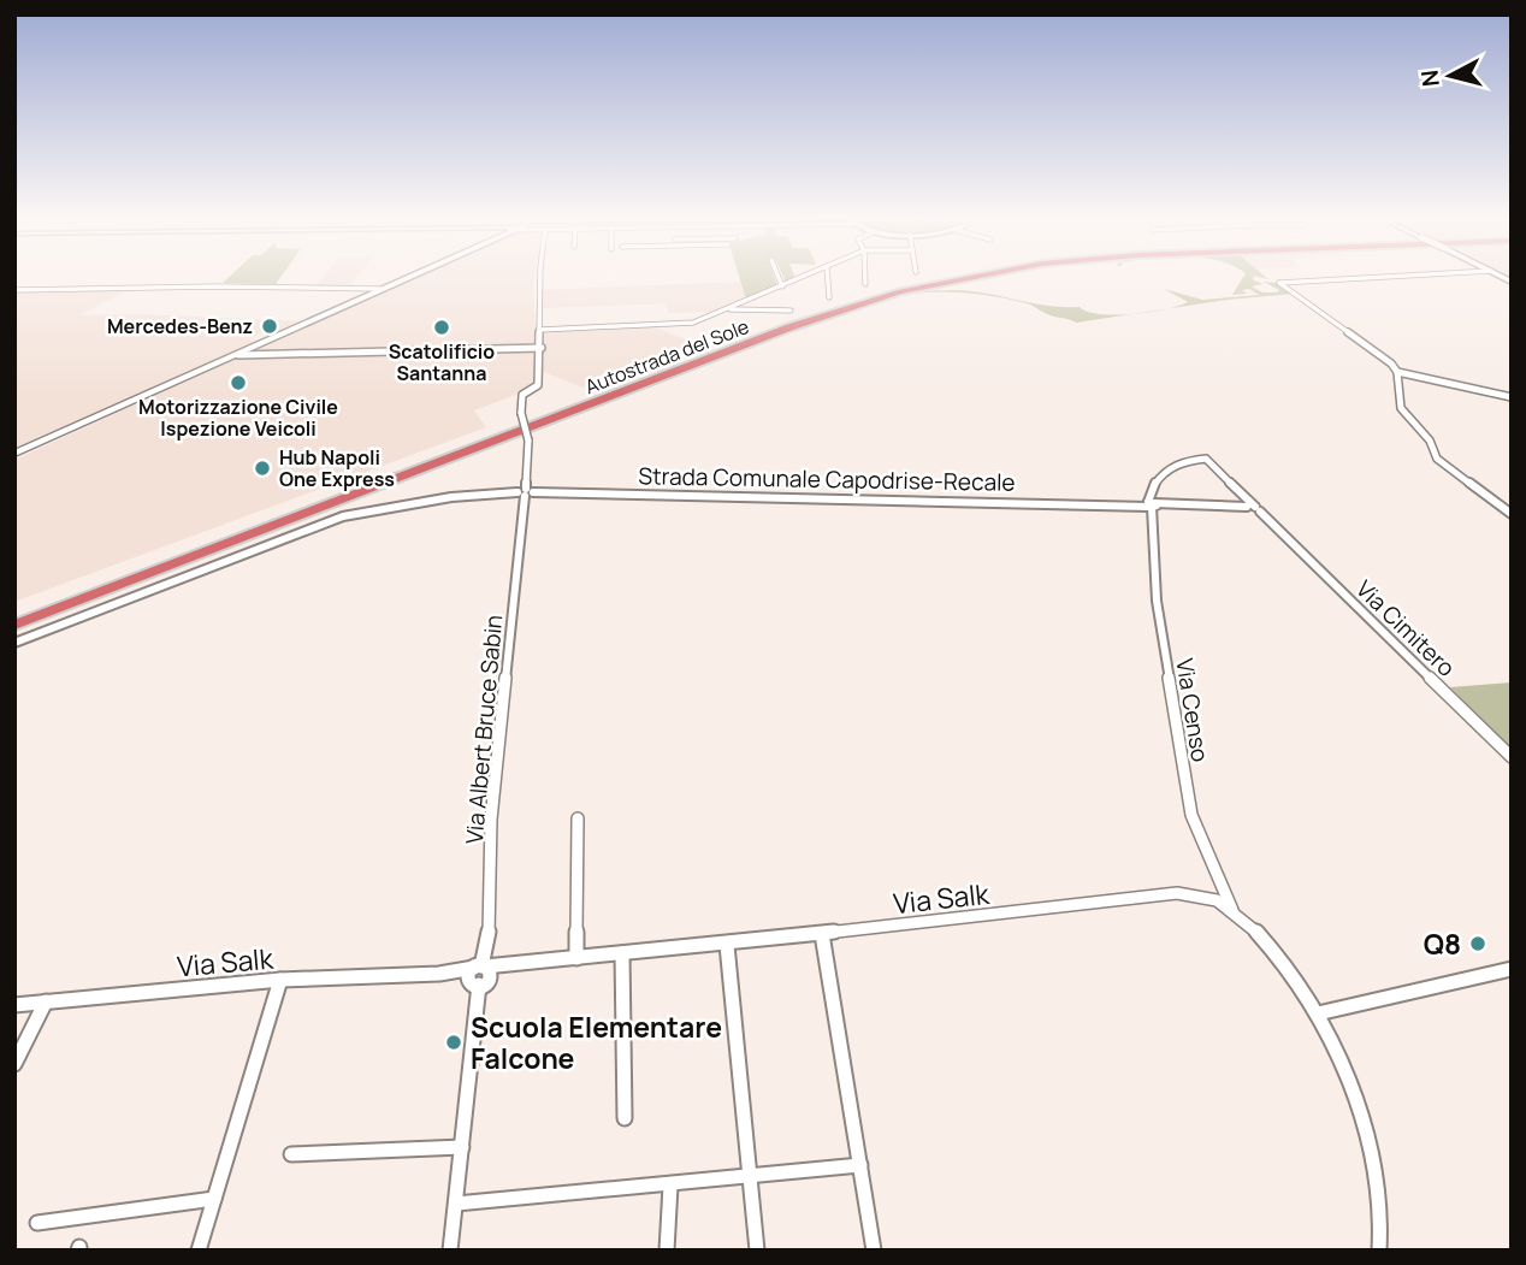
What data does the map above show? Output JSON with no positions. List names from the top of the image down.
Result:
{
  "streets": {
    "highway": ["Autostrada del Sole"],
    "street": [
      "Strada Comunale Capodrise-Recale",
      "Via Cimitero",
      "Via Censo",
      "Via Albert Bruce Sabin",
      "Via Salk"
    ]
  },
  "crossings": [
    ["Strada Comunale Capodrise-Recale", "Via Cimitero"],
    ["Strada Comunale Capodrise-Recale", "Via Censo"],
    ["Strada Comunale Capodrise-Recale", "Via Albert Bruce Sabin"],
    ["Via Cimitero", "Via Censo"],
    ["Via Censo", "Via Salk"],
    ["Via Albert Bruce Sabin", "Via Salk"]
  ],
  "places": [
    "Mercedes-Benz",
    "Scatolificio Santanna",
    "Motorizzazione Civile Ispezione Veicoli",
    "Hub Napoli One Express",
    "Q8",
    "Scuola Elementare Falcone"
  ],
  "north": "left"
}
